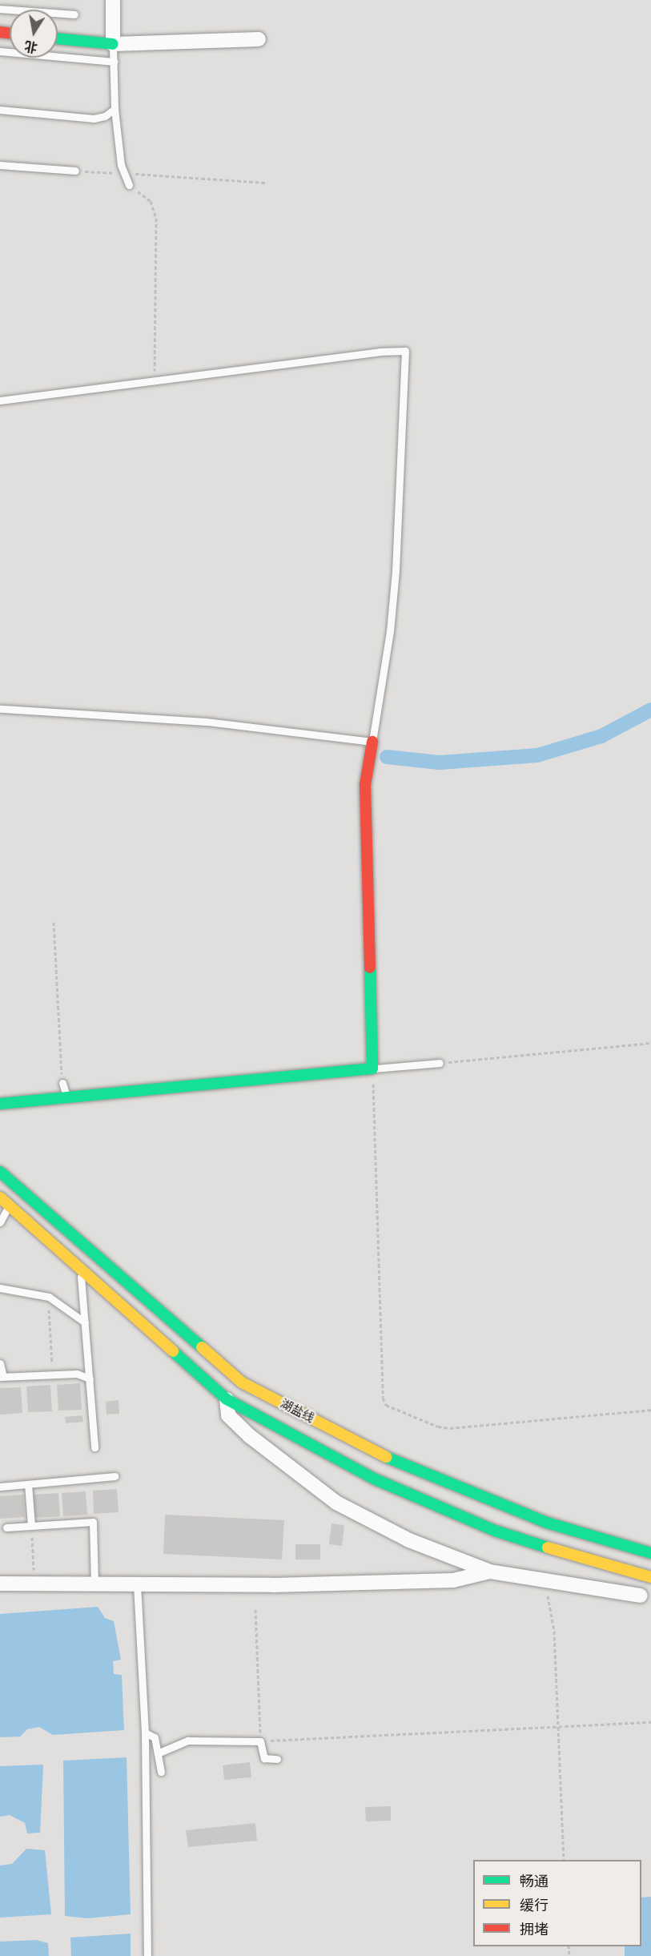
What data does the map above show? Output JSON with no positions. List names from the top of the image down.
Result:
{
  "streets": {
    "main road": ["湖盐线"]
  },
  "legend": ["畅通", "缓行", "拥堵"],
  "north": "bottom"
}
